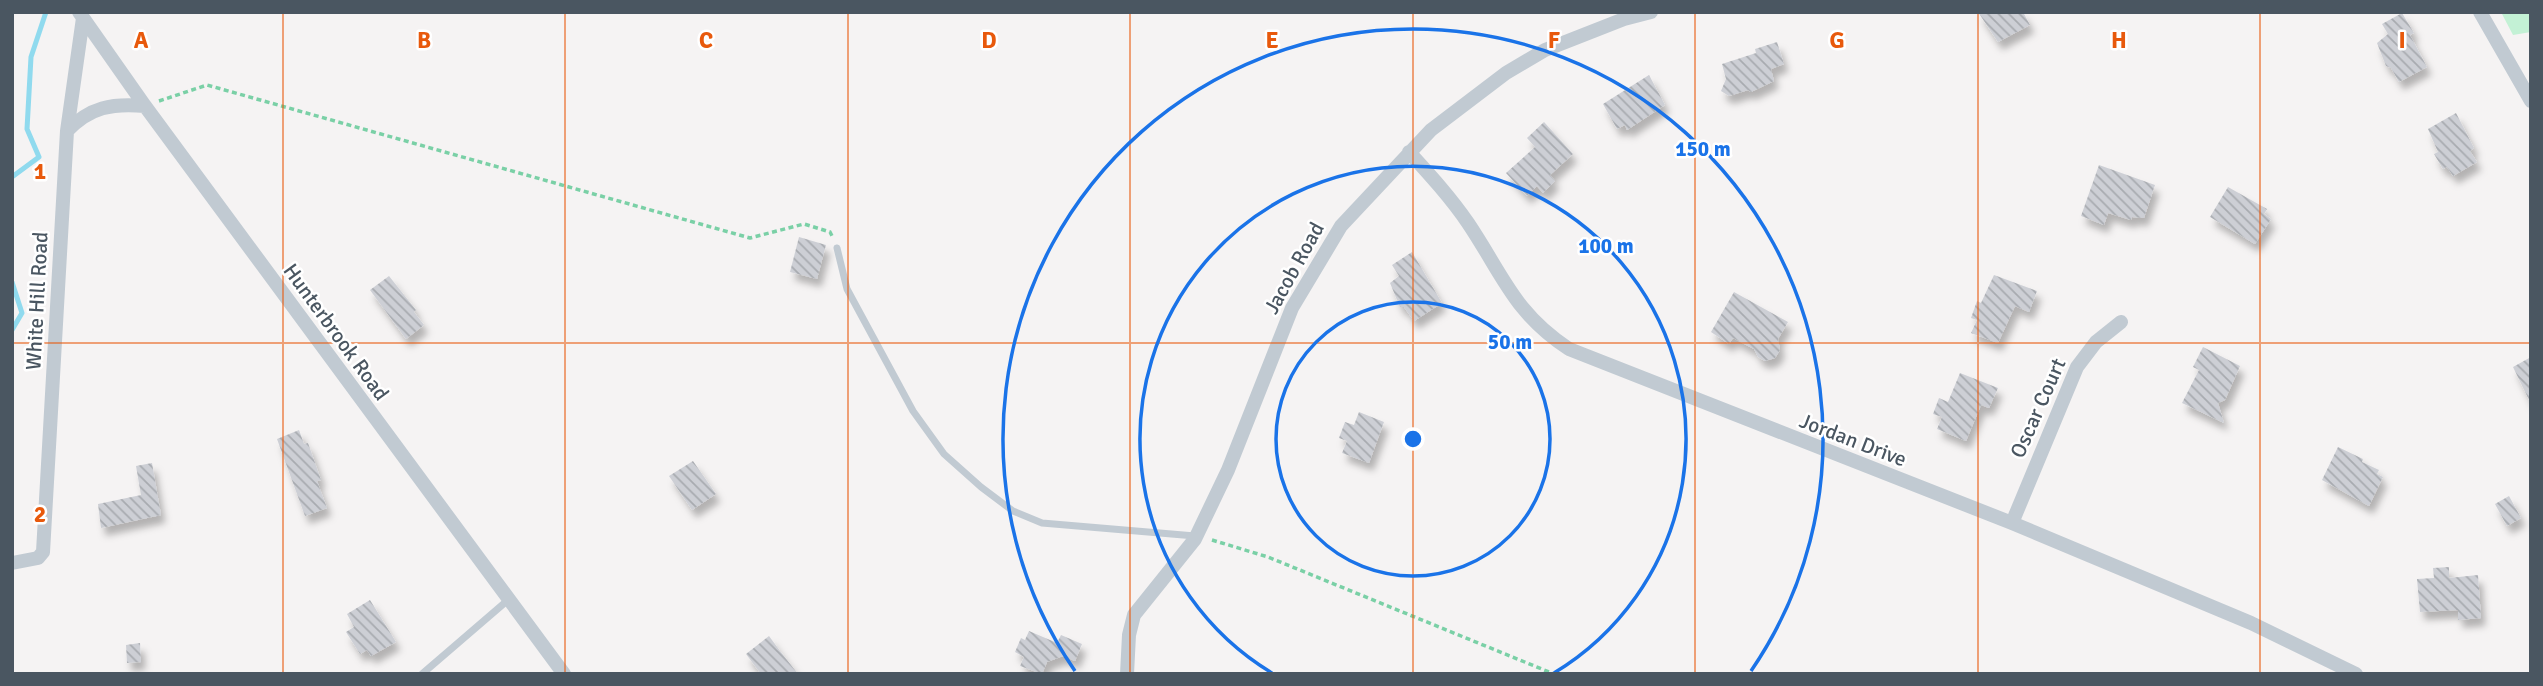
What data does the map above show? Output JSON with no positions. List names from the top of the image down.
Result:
{
  "streets": {
    "street": [
      "Jacob Road",
      "White Hill Road",
      "Hunterbrook Road",
      "Oscar Court",
      "Jordan Drive"
    ]
  },
  "crossings": [
    ["Jacob Road", "Jordan Drive"],
    ["White Hill Road", "Hunterbrook Road"],
    ["Oscar Court", "Jordan Drive"]
  ],
  "grid": {
    "columns": [
      "A",
      "B",
      "C",
      "D",
      "E",
      "F",
      "G",
      "H",
      "I"
    ],
    "rows": ["1", "2"]
  },
  "rings": ["150 m", "100 m", "50 m"]
}
